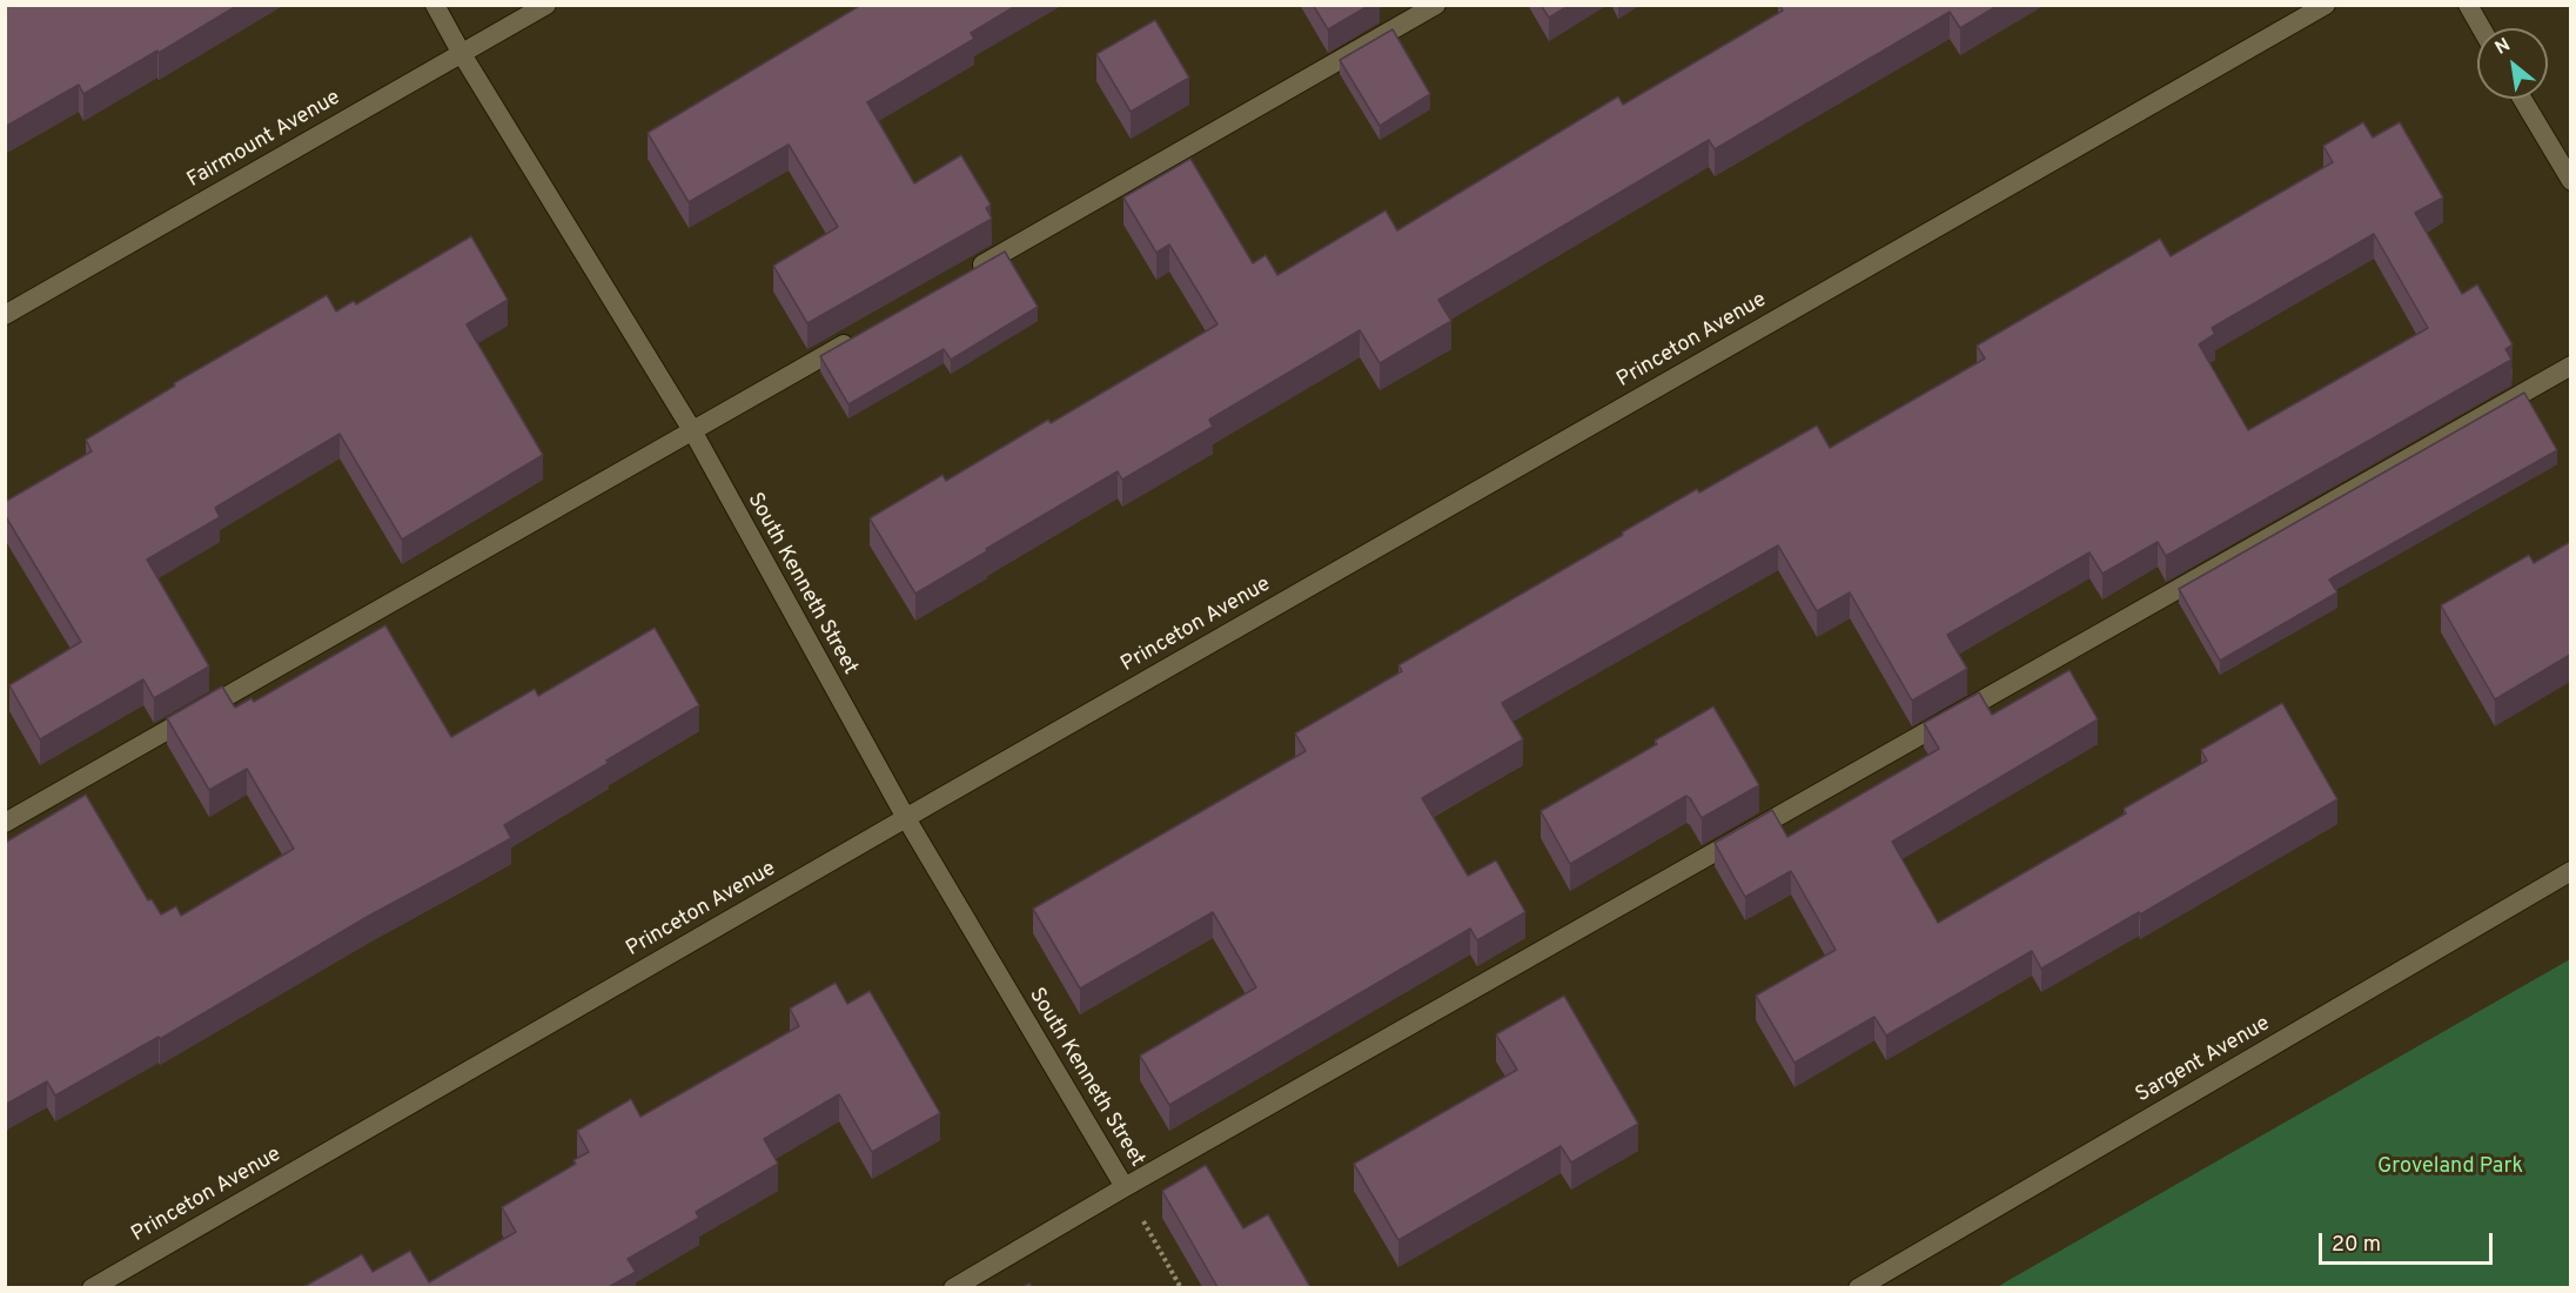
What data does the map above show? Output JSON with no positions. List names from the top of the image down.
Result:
{
  "streets": {
    "street": [
      "Fairmount Avenue",
      "Princeton Avenue",
      "South Kenneth Street",
      "Sargent Avenue"
    ]
  },
  "crossings": [
    ["Fairmount Avenue", "South Kenneth Street"],
    ["Princeton Avenue", "South Kenneth Street"]
  ],
  "parks": ["Groveland Park"],
  "scale_bar": "20 m",
  "north": "top left"
}
